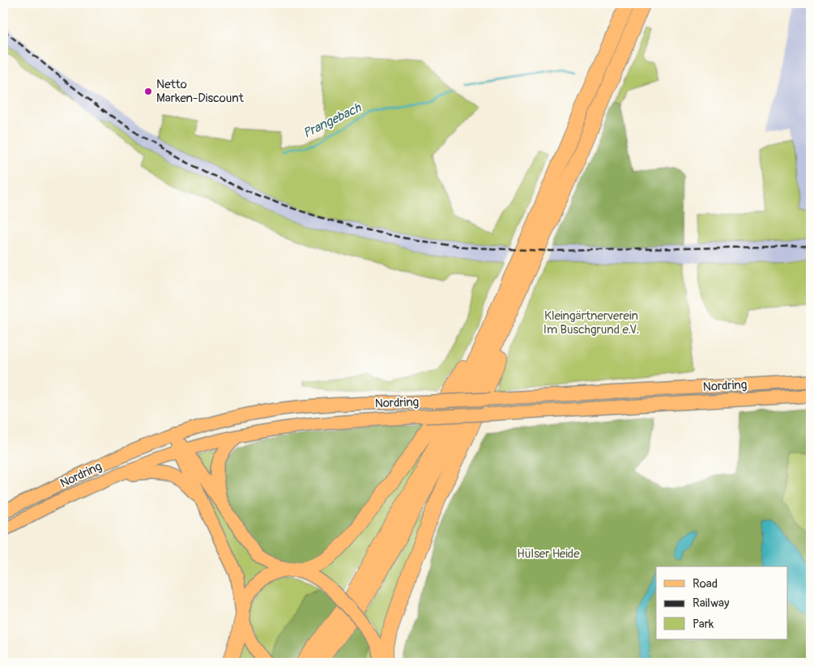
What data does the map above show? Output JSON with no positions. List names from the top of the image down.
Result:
{
  "streets": {
    "main road": ["Nordring"]
  },
  "water": ["Prangebach"],
  "parks": ["Kleingärtnerverein Im Buschgrund e.V.", "Hülser Heide"],
  "places": ["Netto Marken-Discount"],
  "legend": ["Road", "Railway", "Park"]
}
